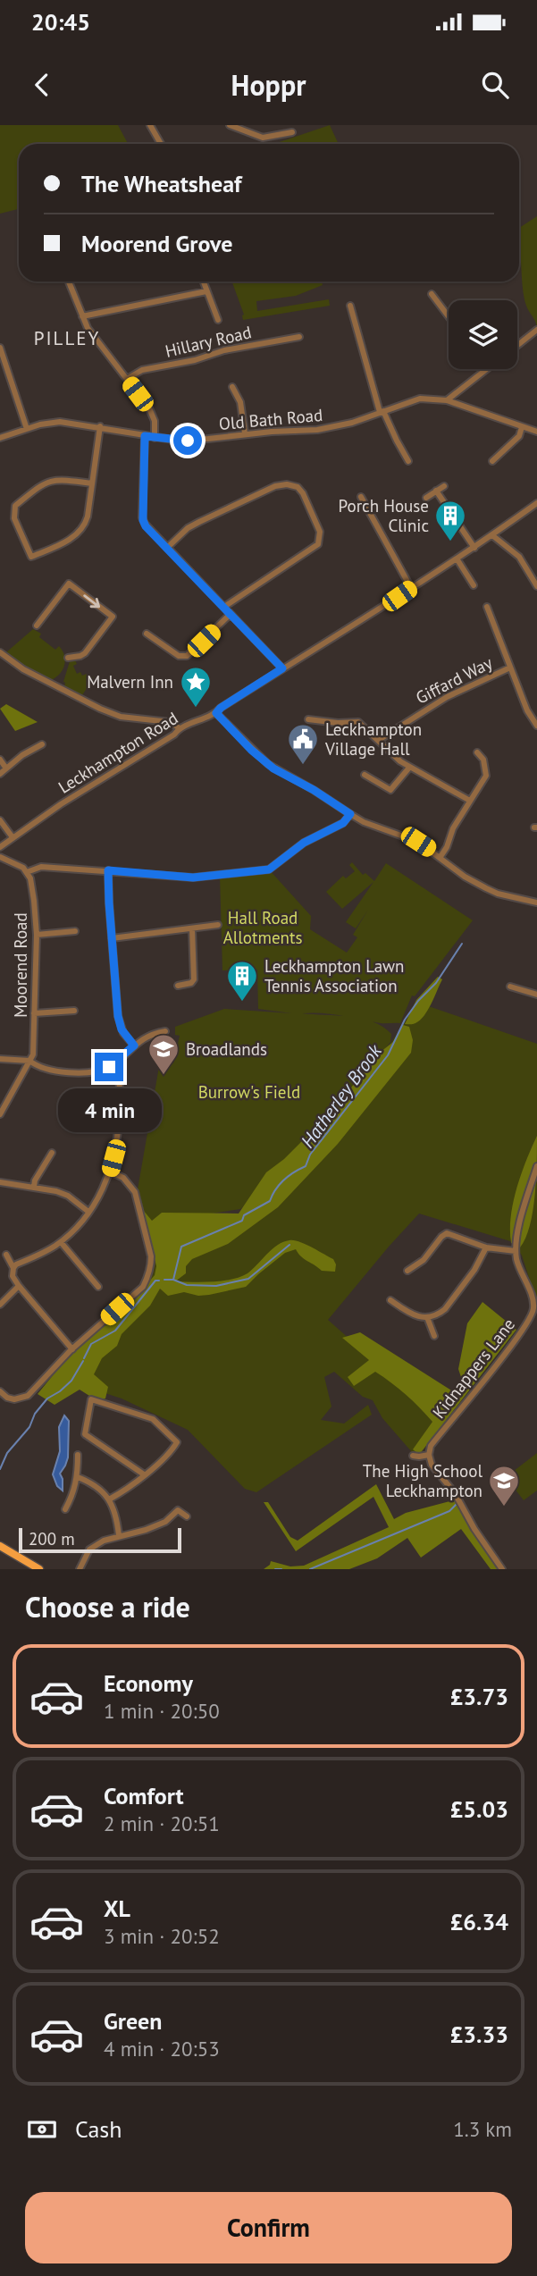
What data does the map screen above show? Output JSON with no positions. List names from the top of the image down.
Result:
{
  "streets": {
    "street": [
      "Hillary Road",
      "Old Bath Road",
      "Giffard Way",
      "Leckhampton Road",
      "Moorend Road",
      "Kidnappers Lane"
    ]
  },
  "districts": ["PILLEY"],
  "water": ["Hatherley Brook"],
  "parks": ["Hall Road Allotments", "Burrow's Field"],
  "places": {
    "building": ["Porch House Clinic", "Leckhampton Lawn Tennis Association"],
    "place": ["Malvern Inn"],
    "public building": ["Leckhampton Village Hall"],
    "school or university": ["Broadlands", "The High School Leckhampton"]
  },
  "scale_bar": "200 m",
  "page": {
    "status": "20:45",
    "header": "Hoppr",
    "banner": ["The Wheatsheaf", "Moorend Grove"],
    "bubble": "4 min",
    "scale": "200 m",
    "heading": "Choose a ride",
    "list": [
      {
        "name": "Economy",
        "note": "1 min · 20:50",
        "value": "£3.73"
      },
      {
        "name": "Comfort",
        "note": "2 min · 20:51",
        "value": "£5.03"
      },
      {
        "name": "XL",
        "note": "3 min · 20:52",
        "value": "£6.34"
      },
      {
        "name": "Green",
        "note": "4 min · 20:53",
        "value": "£3.33"
      }
    ],
    "pay": ["Cash", "1.3 km"],
    "buttons": "Confirm"
  }
}
